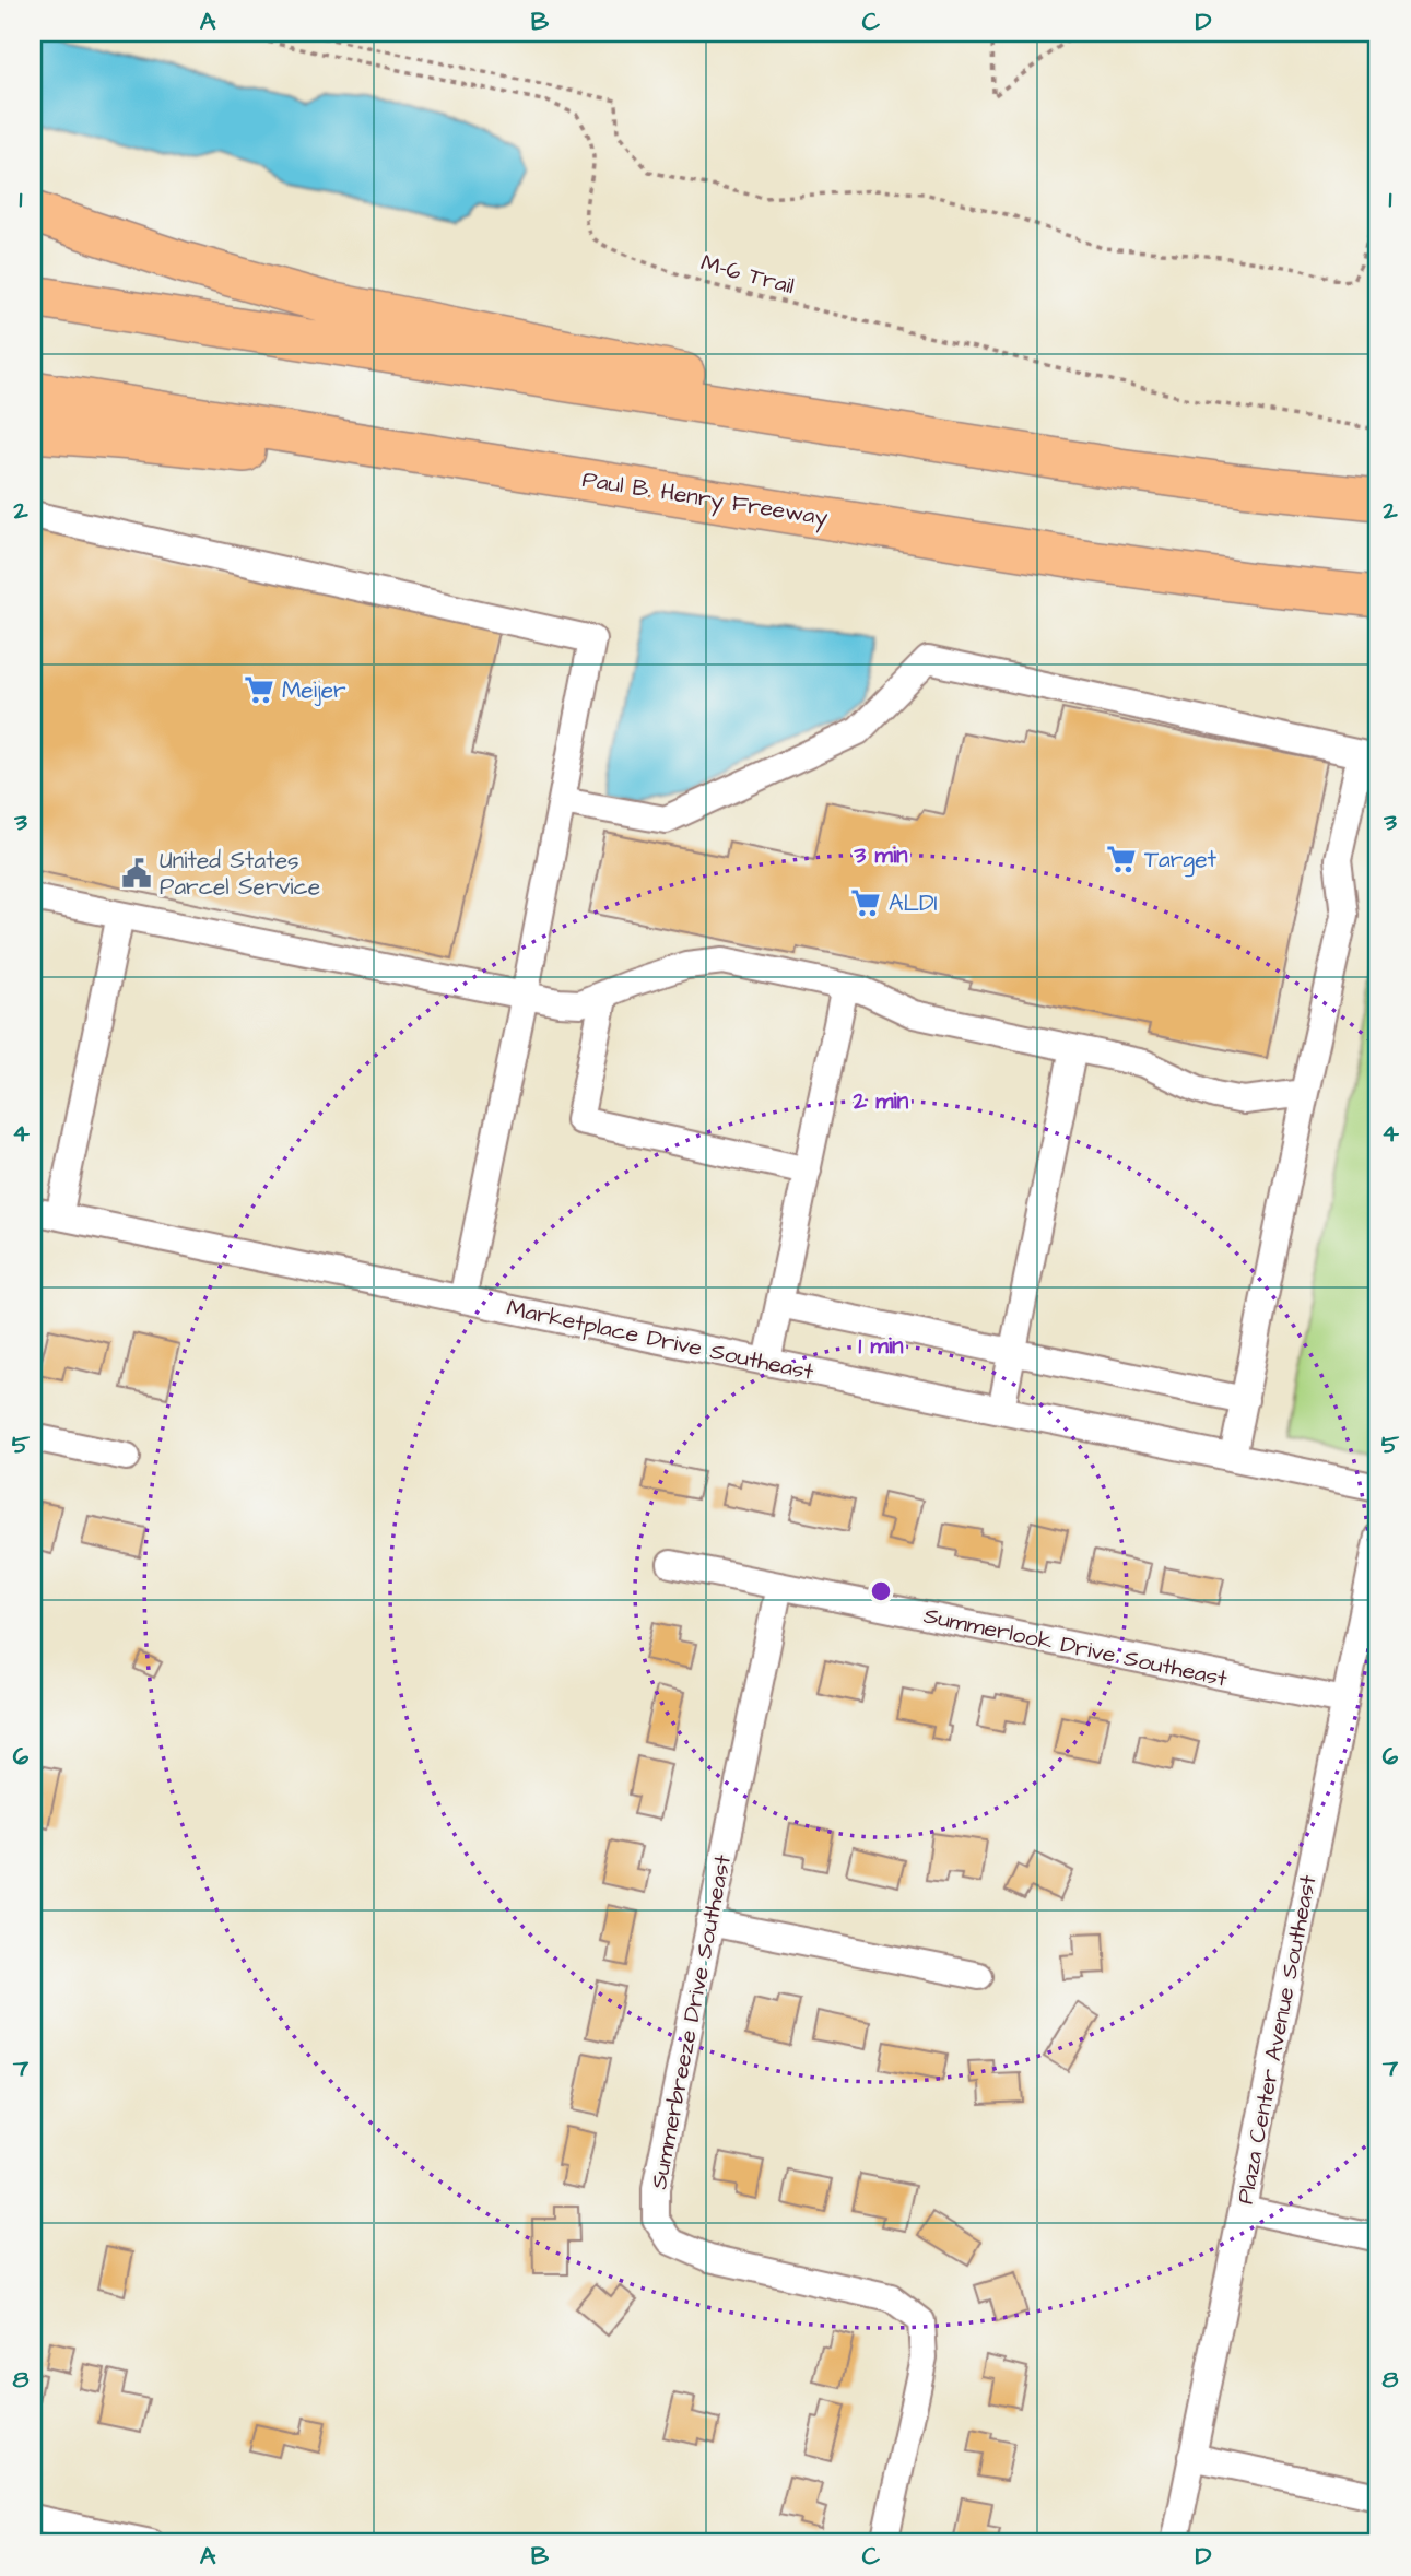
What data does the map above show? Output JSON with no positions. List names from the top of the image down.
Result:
{
  "streets": {
    "highway": ["Paul B. Henry Freeway"],
    "street": [
      "Marketplace Drive Southeast",
      "Summerlook Drive Southeast",
      "Summerbreeze Drive Southeast",
      "Plaza Center Avenue Southeast"
    ],
    "path": ["M-6 Trail"]
  },
  "crossings": [
    ["Summerlook Drive Southeast", "Summerbreeze Drive Southeast"],
    ["Summerlook Drive Southeast", "Plaza Center Avenue Southeast"]
  ],
  "places": {
    "supermarket": ["Meijer", "Target", "ALDI"],
    "public building": ["United States Parcel Service"]
  },
  "grid": {
    "columns": [
      "A",
      "B",
      "C",
      "D"
    ],
    "rows": [
      "1",
      "2",
      "3",
      "4",
      "5",
      "6",
      "7",
      "8"
    ]
  },
  "rings": ["3 min", "2 min", "1 min"]
}
